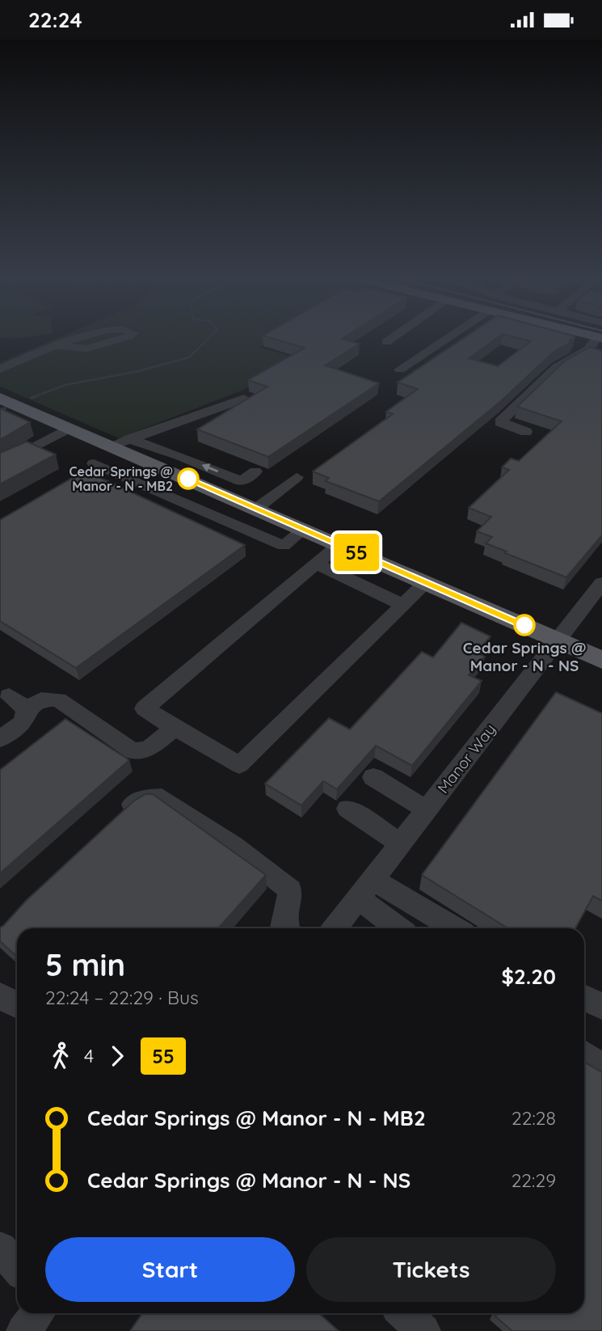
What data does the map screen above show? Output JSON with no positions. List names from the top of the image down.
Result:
{
  "streets": {
    "street": ["Manor Way"]
  },
  "places": ["Cedar Springs @ Manor - N - MB2", "Cedar Springs @ Manor - N - NS"],
  "lines": ["bus line 55"],
  "page": {
    "status": "22:24",
    "on_map": "55",
    "heading": ["5 min", "22:24 – 22:29 · Bus", "$2.20"],
    "legs": ["4", "55"],
    "list": [
      {
        "name": "Cedar Springs @ Manor - N - MB2",
        "value": "22:28"
      },
      {
        "name": "Cedar Springs @ Manor - N - NS",
        "value": "22:29"
      }
    ],
    "buttons": ["Start", "Tickets"]
  }
}
